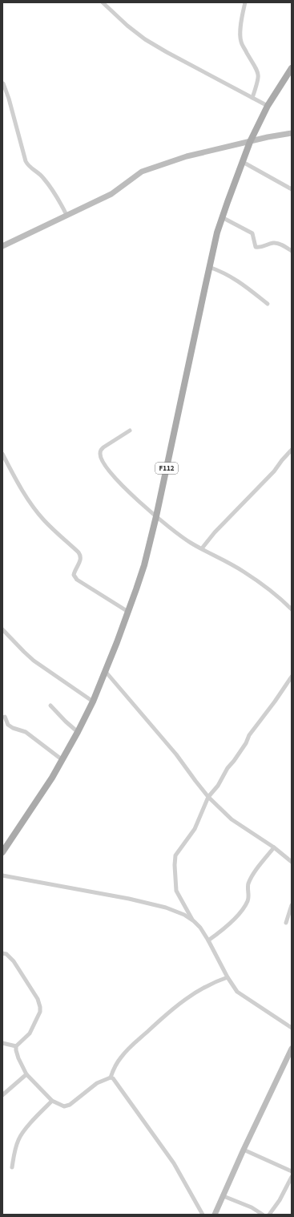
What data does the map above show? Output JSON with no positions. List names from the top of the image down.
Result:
{
  "streets": {
    "main road": ["F112"]
  }
}
